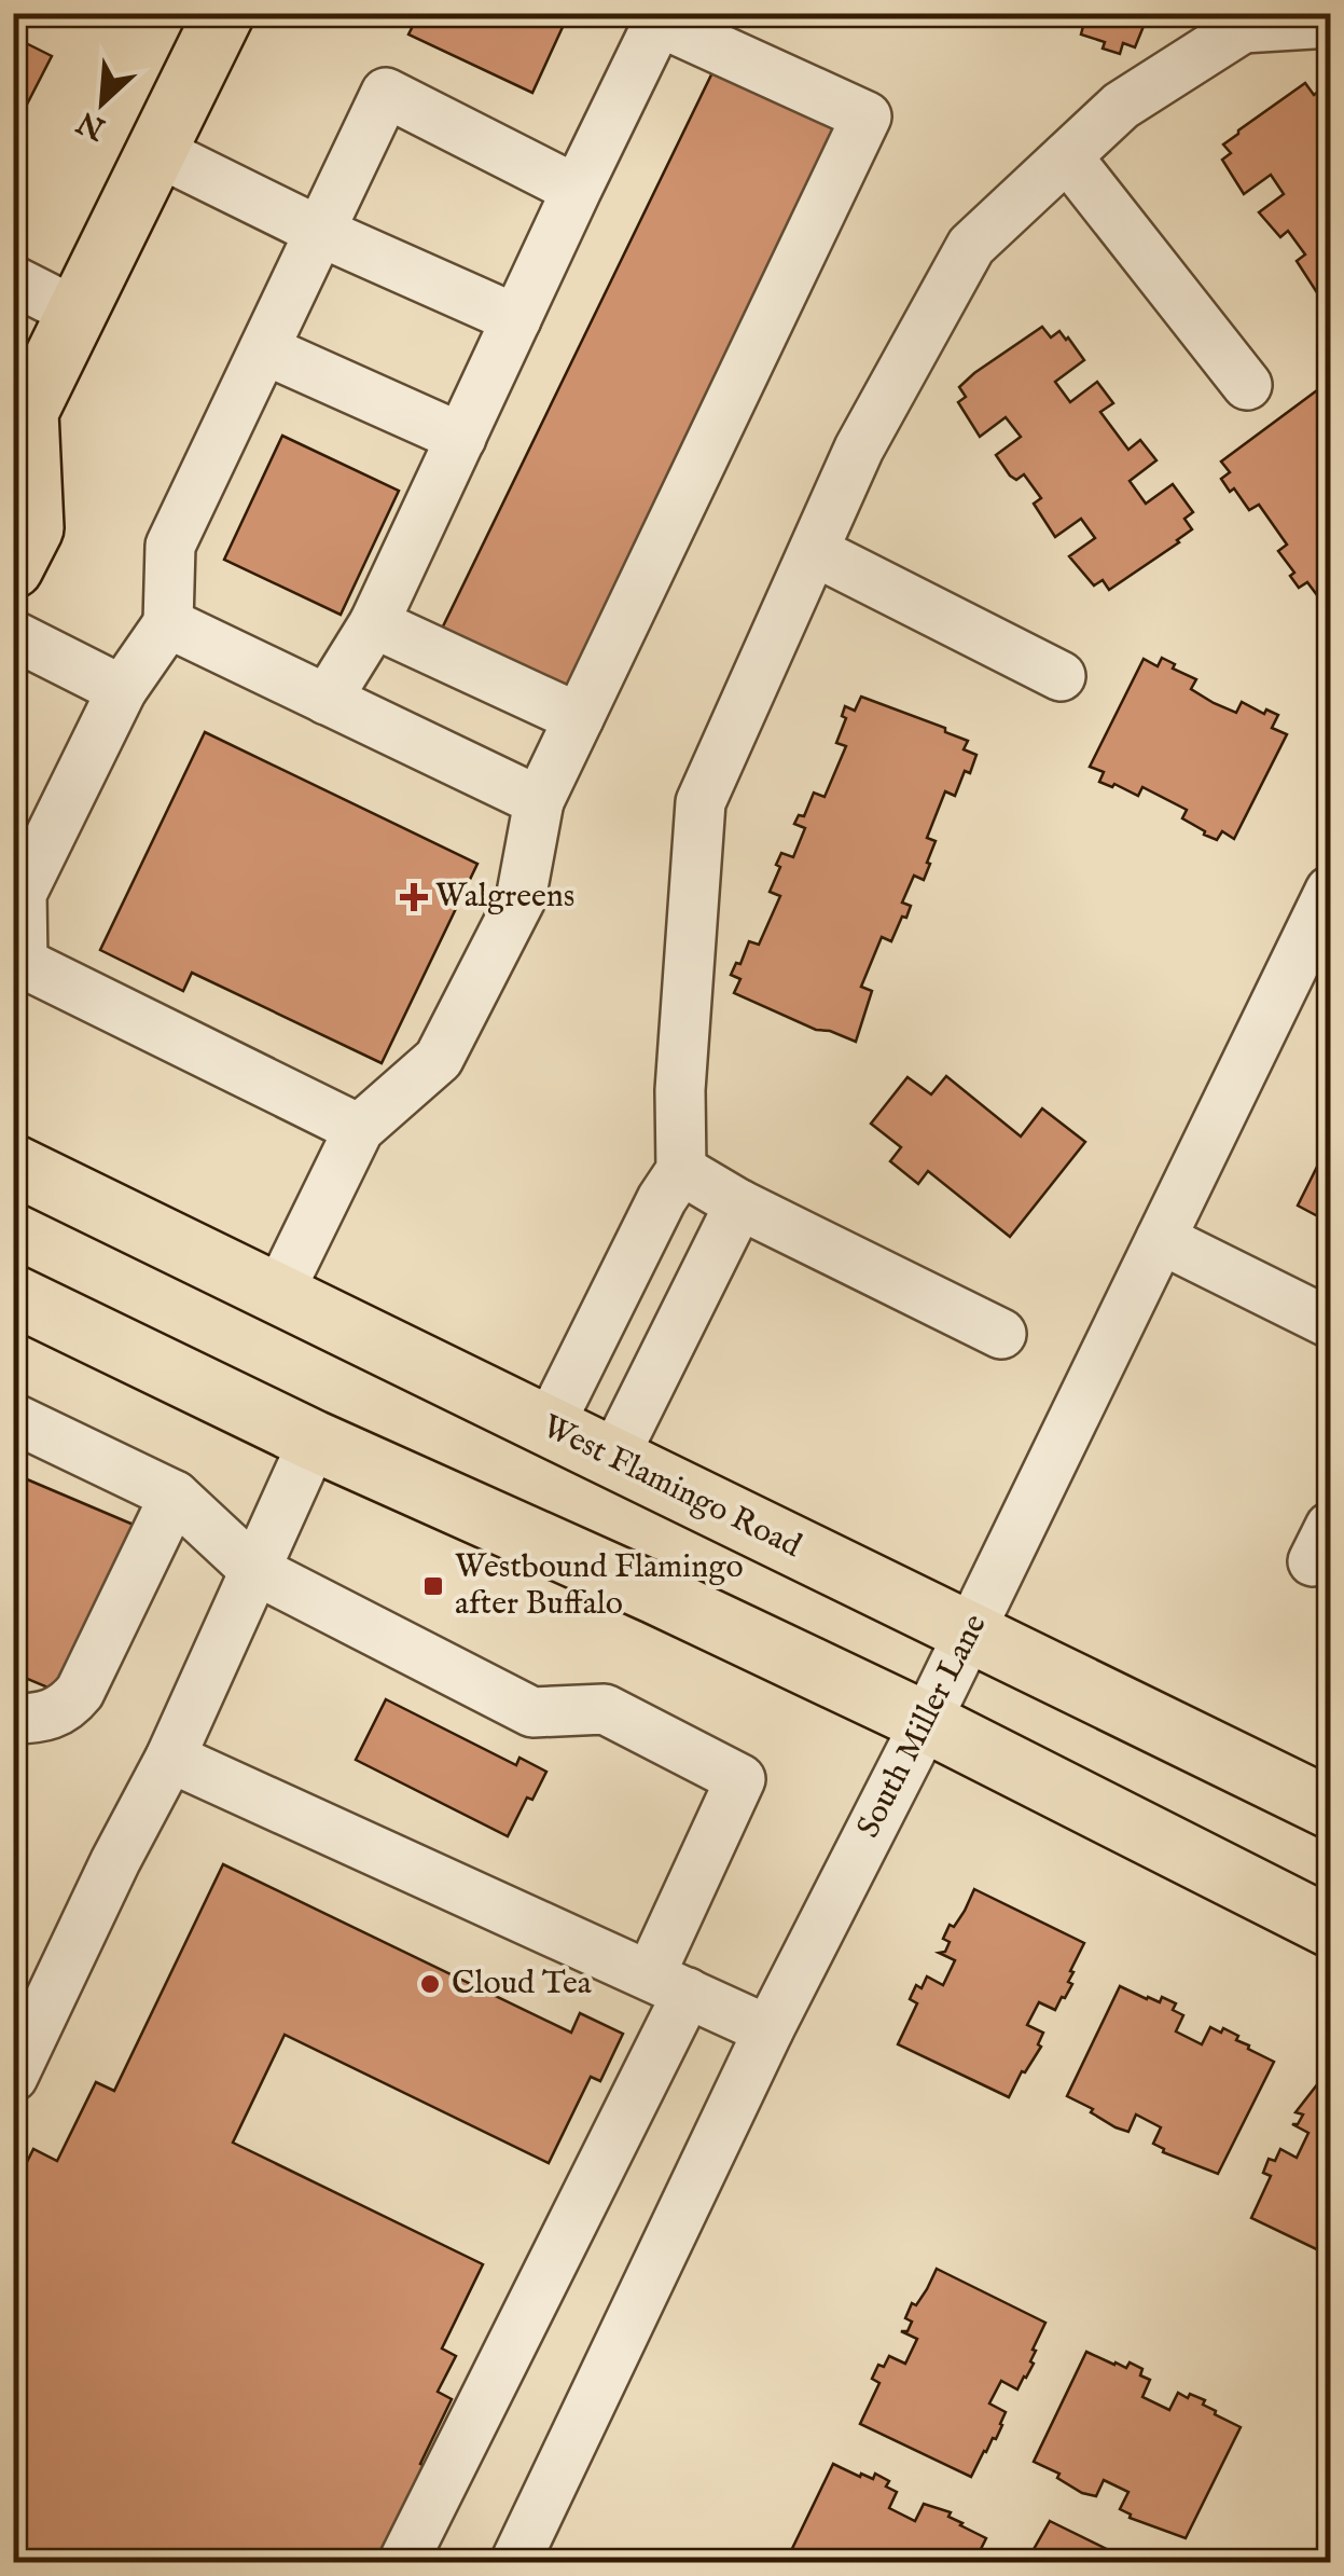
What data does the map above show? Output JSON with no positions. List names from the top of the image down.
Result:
{
  "streets": {
    "main road": ["West Flamingo Road"],
    "street": ["South Miller Lane"]
  },
  "crossings": [
    ["West Flamingo Road", "South Miller Lane"]
  ],
  "places": {
    "health": ["Walgreens"],
    "transit": ["Westbound Flamingo after Buffalo"],
    "other": ["Cloud Tea"]
  },
  "north": "bottom left"
}
